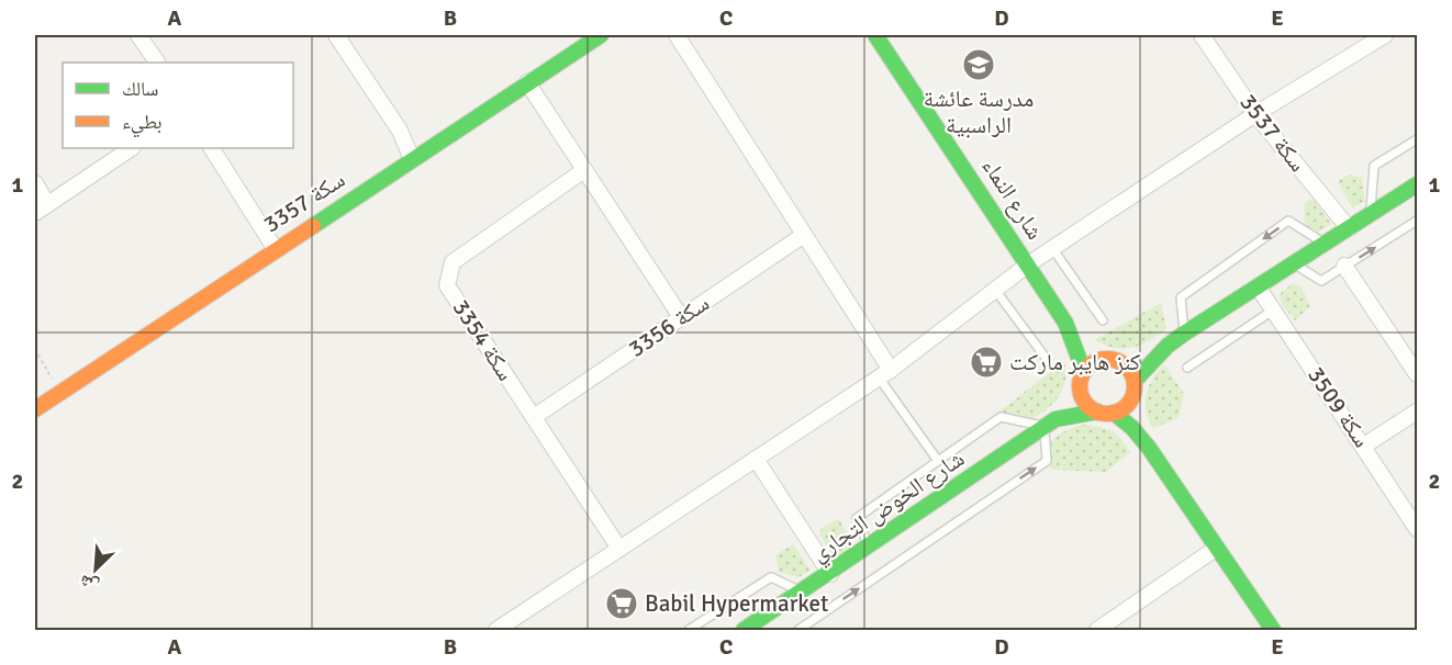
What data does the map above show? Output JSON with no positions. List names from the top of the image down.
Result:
{
  "streets": {
    "street": [
      "سكة 3537",
      "شارع النماء",
      "سكة 3357",
      "سكة 3356",
      "سكة 3354",
      "سكة 3509",
      "شارع الخوض التجاري"
    ]
  },
  "crossings": [
    ["شارع النماء", "شارع الخوض التجاري"],
    ["سكة 3356", "سكة 3354"]
  ],
  "places": {
    "school or university": ["مدرسة عائشة الراسبية"],
    "supermarket": ["كنز هايبر ماركت", "Babil Hypermarket"]
  },
  "legend": ["سالك", "بطيء"],
  "north": "bottom left",
  "grid": {
    "columns": [
      "A",
      "B",
      "C",
      "D",
      "E"
    ],
    "rows": ["1", "2"]
  }
}
